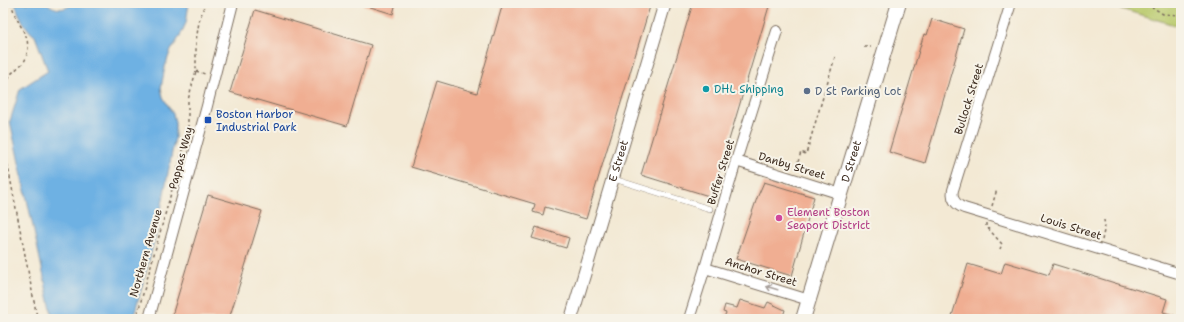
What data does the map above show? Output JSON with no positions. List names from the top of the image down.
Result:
{
  "streets": {
    "main road": ["D Street"],
    "street": [
      "Bullock Street",
      "Pappas Way",
      "E Street",
      "Danby Street",
      "Buffer Street",
      "Louis Street",
      "Anchor Street"
    ],
    "path": ["Northern Avenue"]
  },
  "crossings": [
    ["Bullock Street", "Louis Street"],
    ["D Street", "Danby Street"],
    ["D Street", "Anchor Street"],
    ["Danby Street", "Buffer Street"],
    ["Buffer Street", "Anchor Street"]
  ],
  "one_way": ["Anchor Street"],
  "places": {
    "other": ["DHL Shipping", "D St Parking Lot", "Element Boston Seaport District"],
    "transit": ["Boston Harbor Industrial Park"]
  }
}
